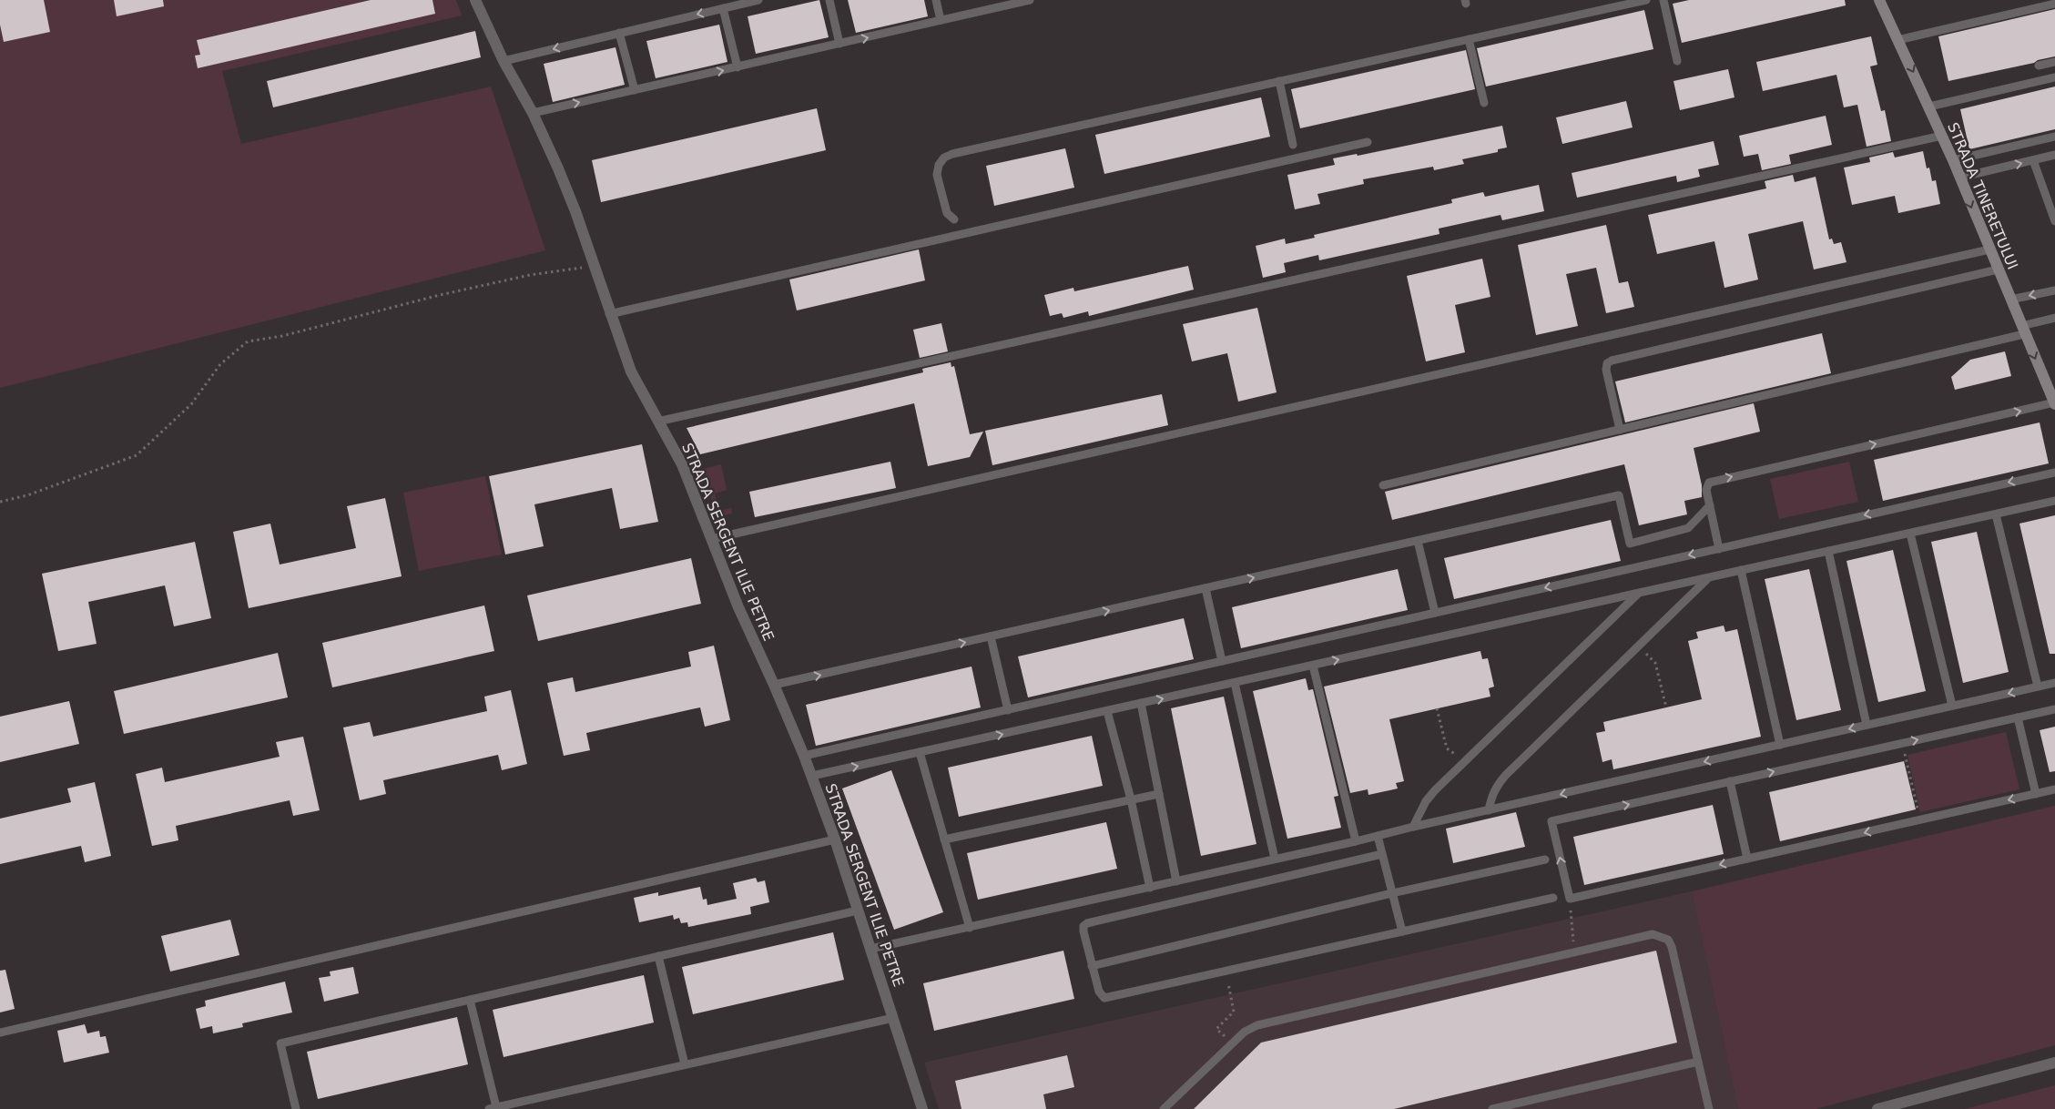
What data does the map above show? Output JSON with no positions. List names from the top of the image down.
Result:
{
  "streets": {
    "street": ["STRADA TINERETULUI", "STRADA SERGENT ILIE PETRE"]
  },
  "one_way": ["STRADA TINERETULUI"]
}
